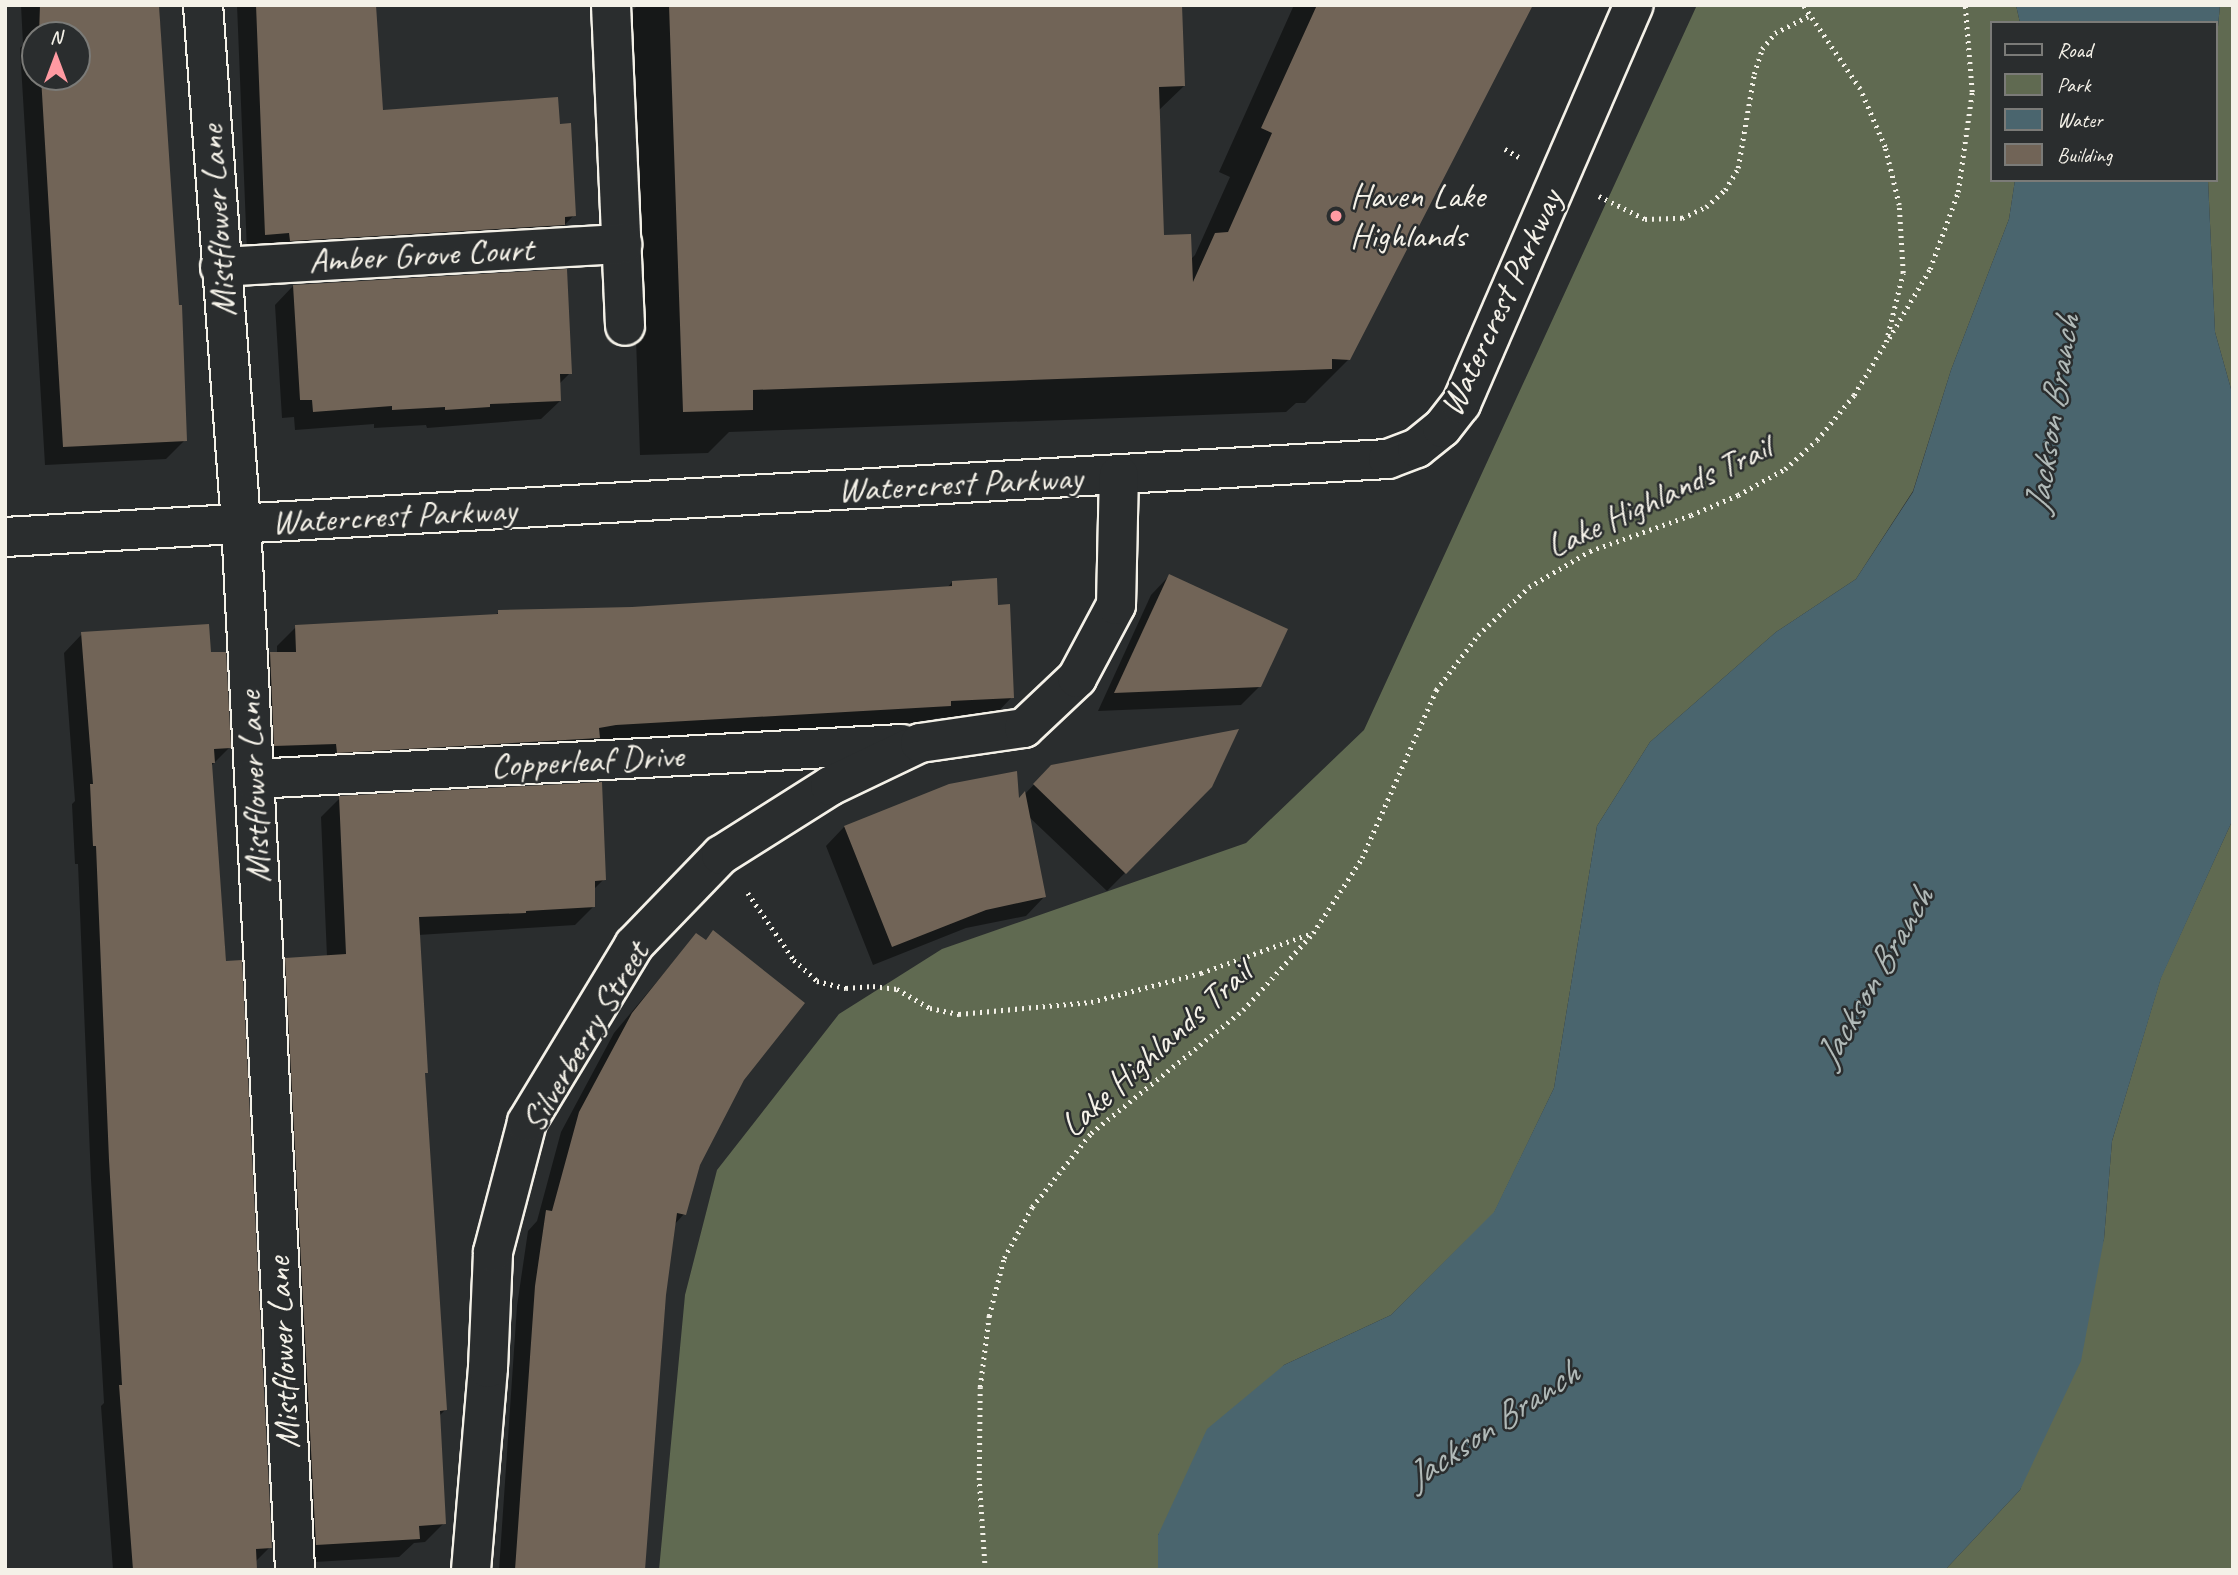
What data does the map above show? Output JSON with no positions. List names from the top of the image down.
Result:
{
  "streets": {
    "street": [
      "Mistflower Lane",
      "Amber Grove Court",
      "Watercrest Parkway",
      "Copperleaf Drive",
      "Silverberry Street"
    ],
    "path": ["Lake Highlands Trail"]
  },
  "crossings": [
    ["Mistflower Lane", "Amber Grove Court"],
    ["Mistflower Lane", "Watercrest Parkway"],
    ["Mistflower Lane", "Copperleaf Drive"],
    ["Watercrest Parkway", "Silverberry Street"],
    ["Lake Highlands Trail", "Silverberry Street"],
    ["Copperleaf Drive", "Silverberry Street"]
  ],
  "water": ["Jackson Branch"],
  "places": ["Haven Lake Highlands"],
  "legend": [
    "Road",
    "Park",
    "Water",
    "Building"
  ],
  "north": "top"
}
